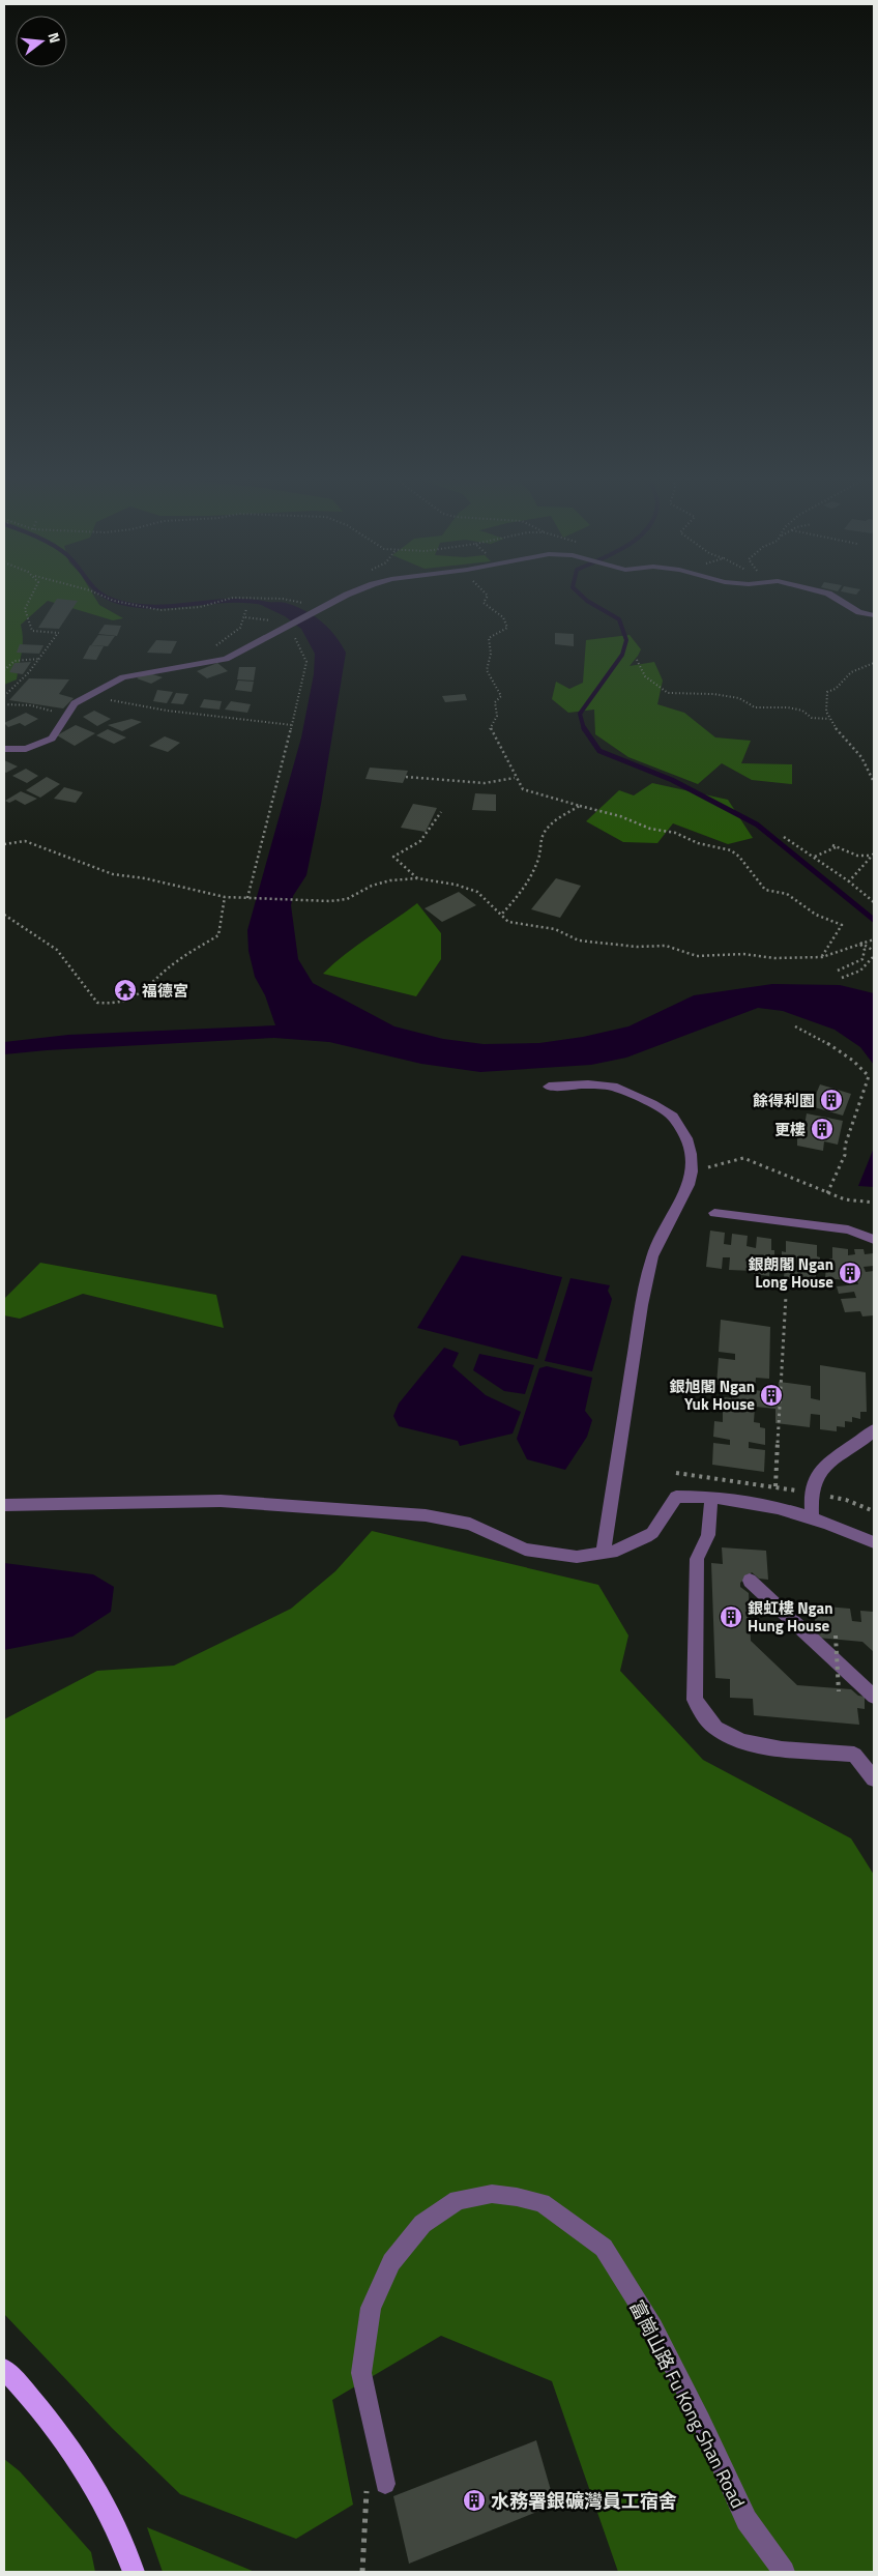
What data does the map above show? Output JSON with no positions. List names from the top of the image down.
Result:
{
  "streets": {
    "street": ["富崗山路 Fu Kong Shan Road"]
  },
  "places": {
    "temple": ["福德宮"],
    "building": [
      "餘得利園",
      "更樓",
      "銀朗閣 Ngan Long House",
      "銀旭閣 Ngan Yuk House",
      "銀虹樓 Ngan Hung House",
      "水務署銀礦灣員工宿舍"
    ]
  },
  "north": "right"
}
